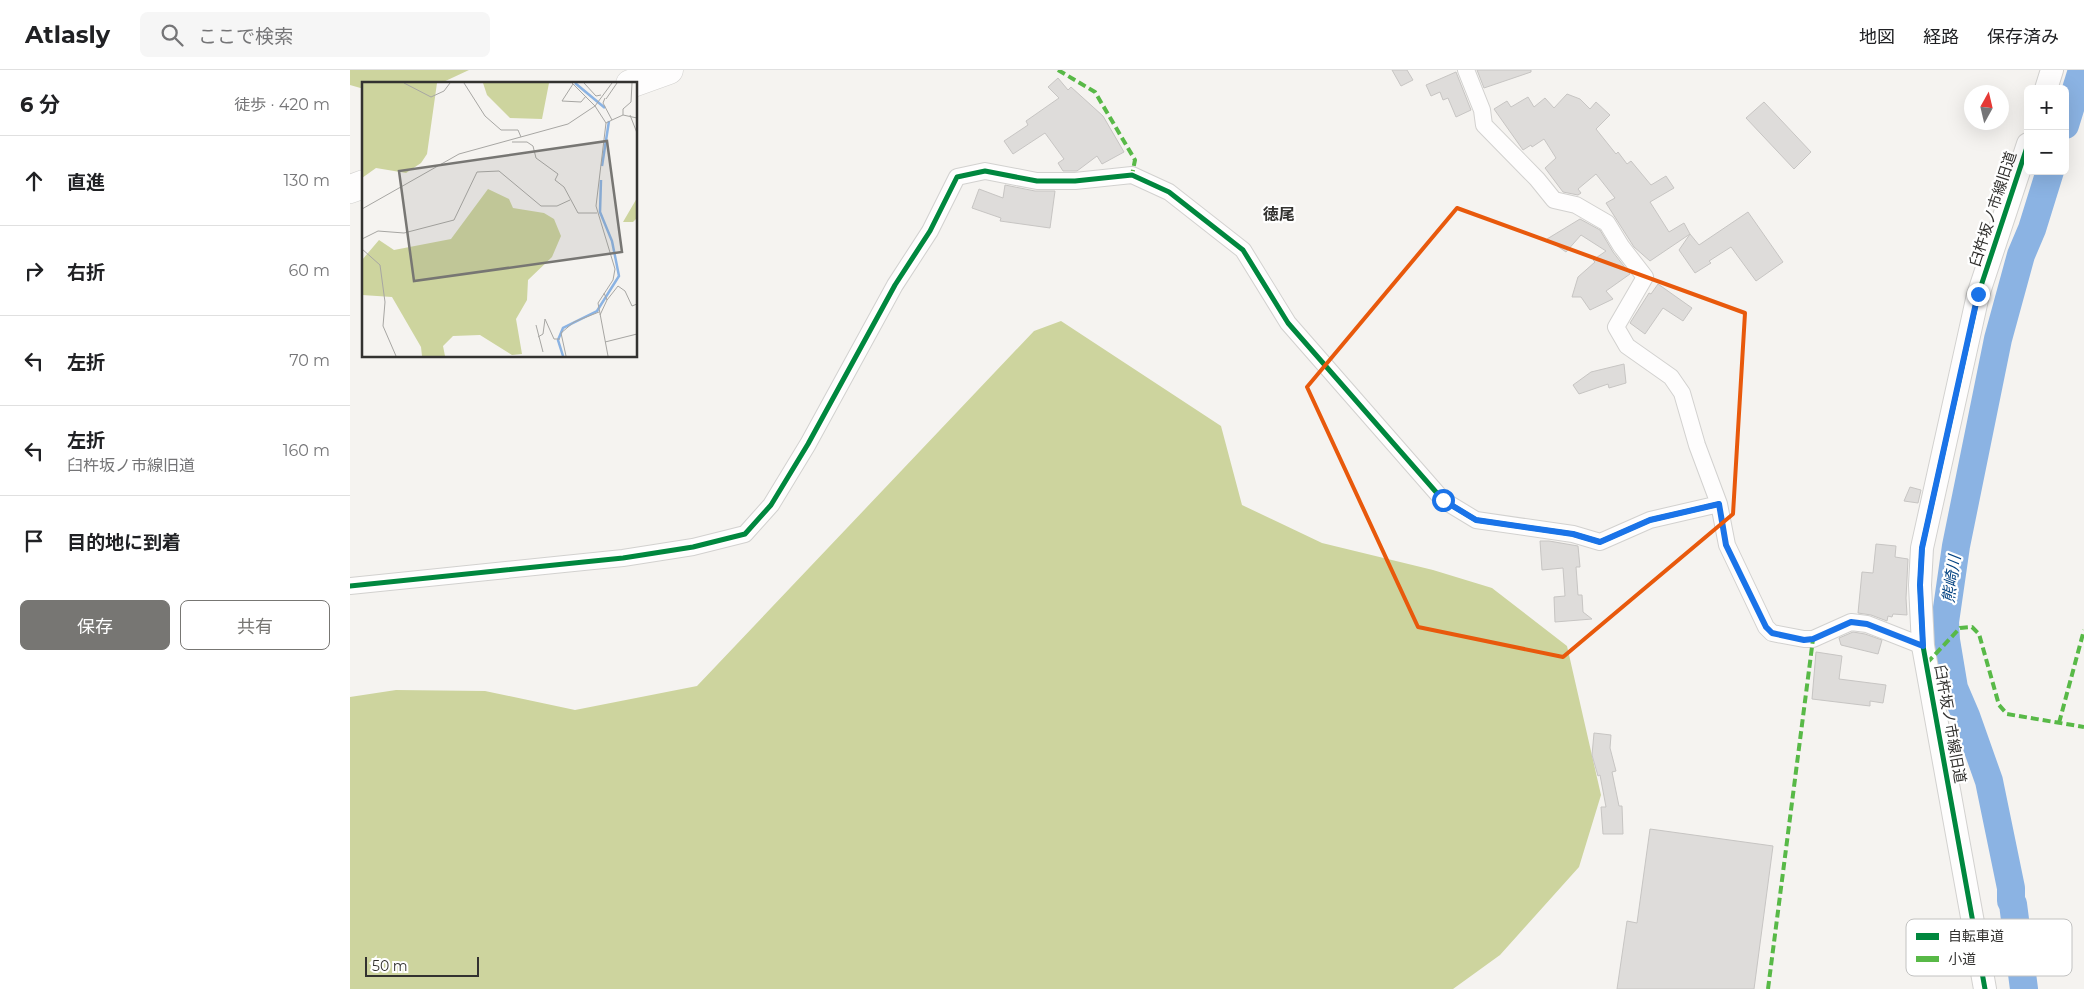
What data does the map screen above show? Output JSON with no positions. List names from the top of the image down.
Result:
{
  "streets": {
    "street": ["臼杵坂ノ市線旧道"]
  },
  "districts": ["徳尾"],
  "water": ["熊崎川"],
  "legend": ["自転車道", "小道"],
  "scale_bar": "50 m",
  "north": "top",
  "page": {
    "header": "Atlasly",
    "search": "ここで検索",
    "nav": ["地図", "経路", "保存済み"],
    "heading": ["6 分", "徒歩 · 420 m"],
    "map_buttons": ["+", "−"],
    "list": [
      ["直進", "130 m"],
      ["右折", "60 m"],
      ["左折", "70 m"],
      ["左折", "臼杵坂ノ市線旧道", "160 m"],
      "目的地に到着"
    ],
    "buttons": ["保存", "共有"],
    "scale": "50 m"
  }
}
